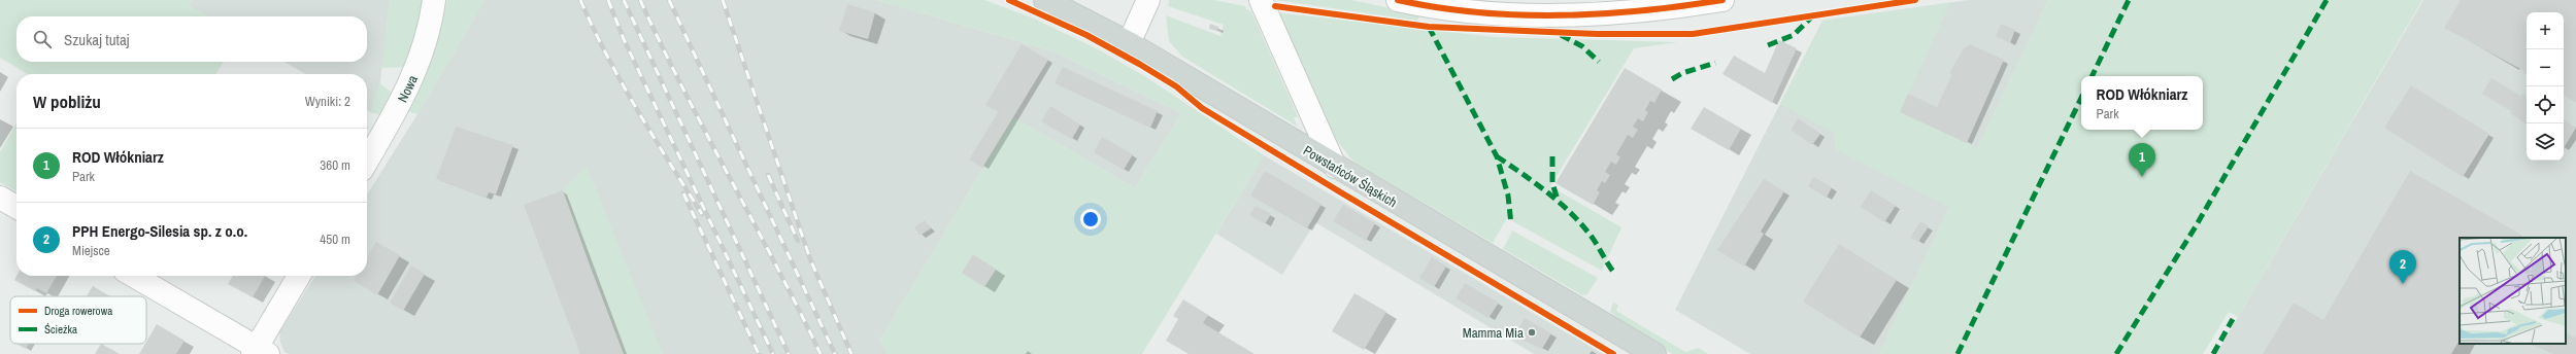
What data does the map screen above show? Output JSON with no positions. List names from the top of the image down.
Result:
{
  "streets": {
    "main road": ["Powstańców Śląskich"],
    "street": ["Nowa"]
  },
  "places": ["Mamma Mia"],
  "legend": ["Droga rowerowa", "Ścieżka"],
  "page": {
    "map_buttons": ["+", "−"],
    "search": "Szukaj tutaj",
    "heading": ["W pobliżu", "Wyniki: 2"],
    "popup": ["ROD Włókniarz", "Park"],
    "list": [
      {
        "mark": "1",
        "name": "ROD Włókniarz",
        "note": "Park",
        "value": "360 m"
      },
      {
        "mark": "2",
        "name": "PPH Energo-Silesia sp. z o.o.",
        "note": "Miejsce",
        "value": "450 m"
      }
    ],
    "pins": ["1", "2"]
  }
}
